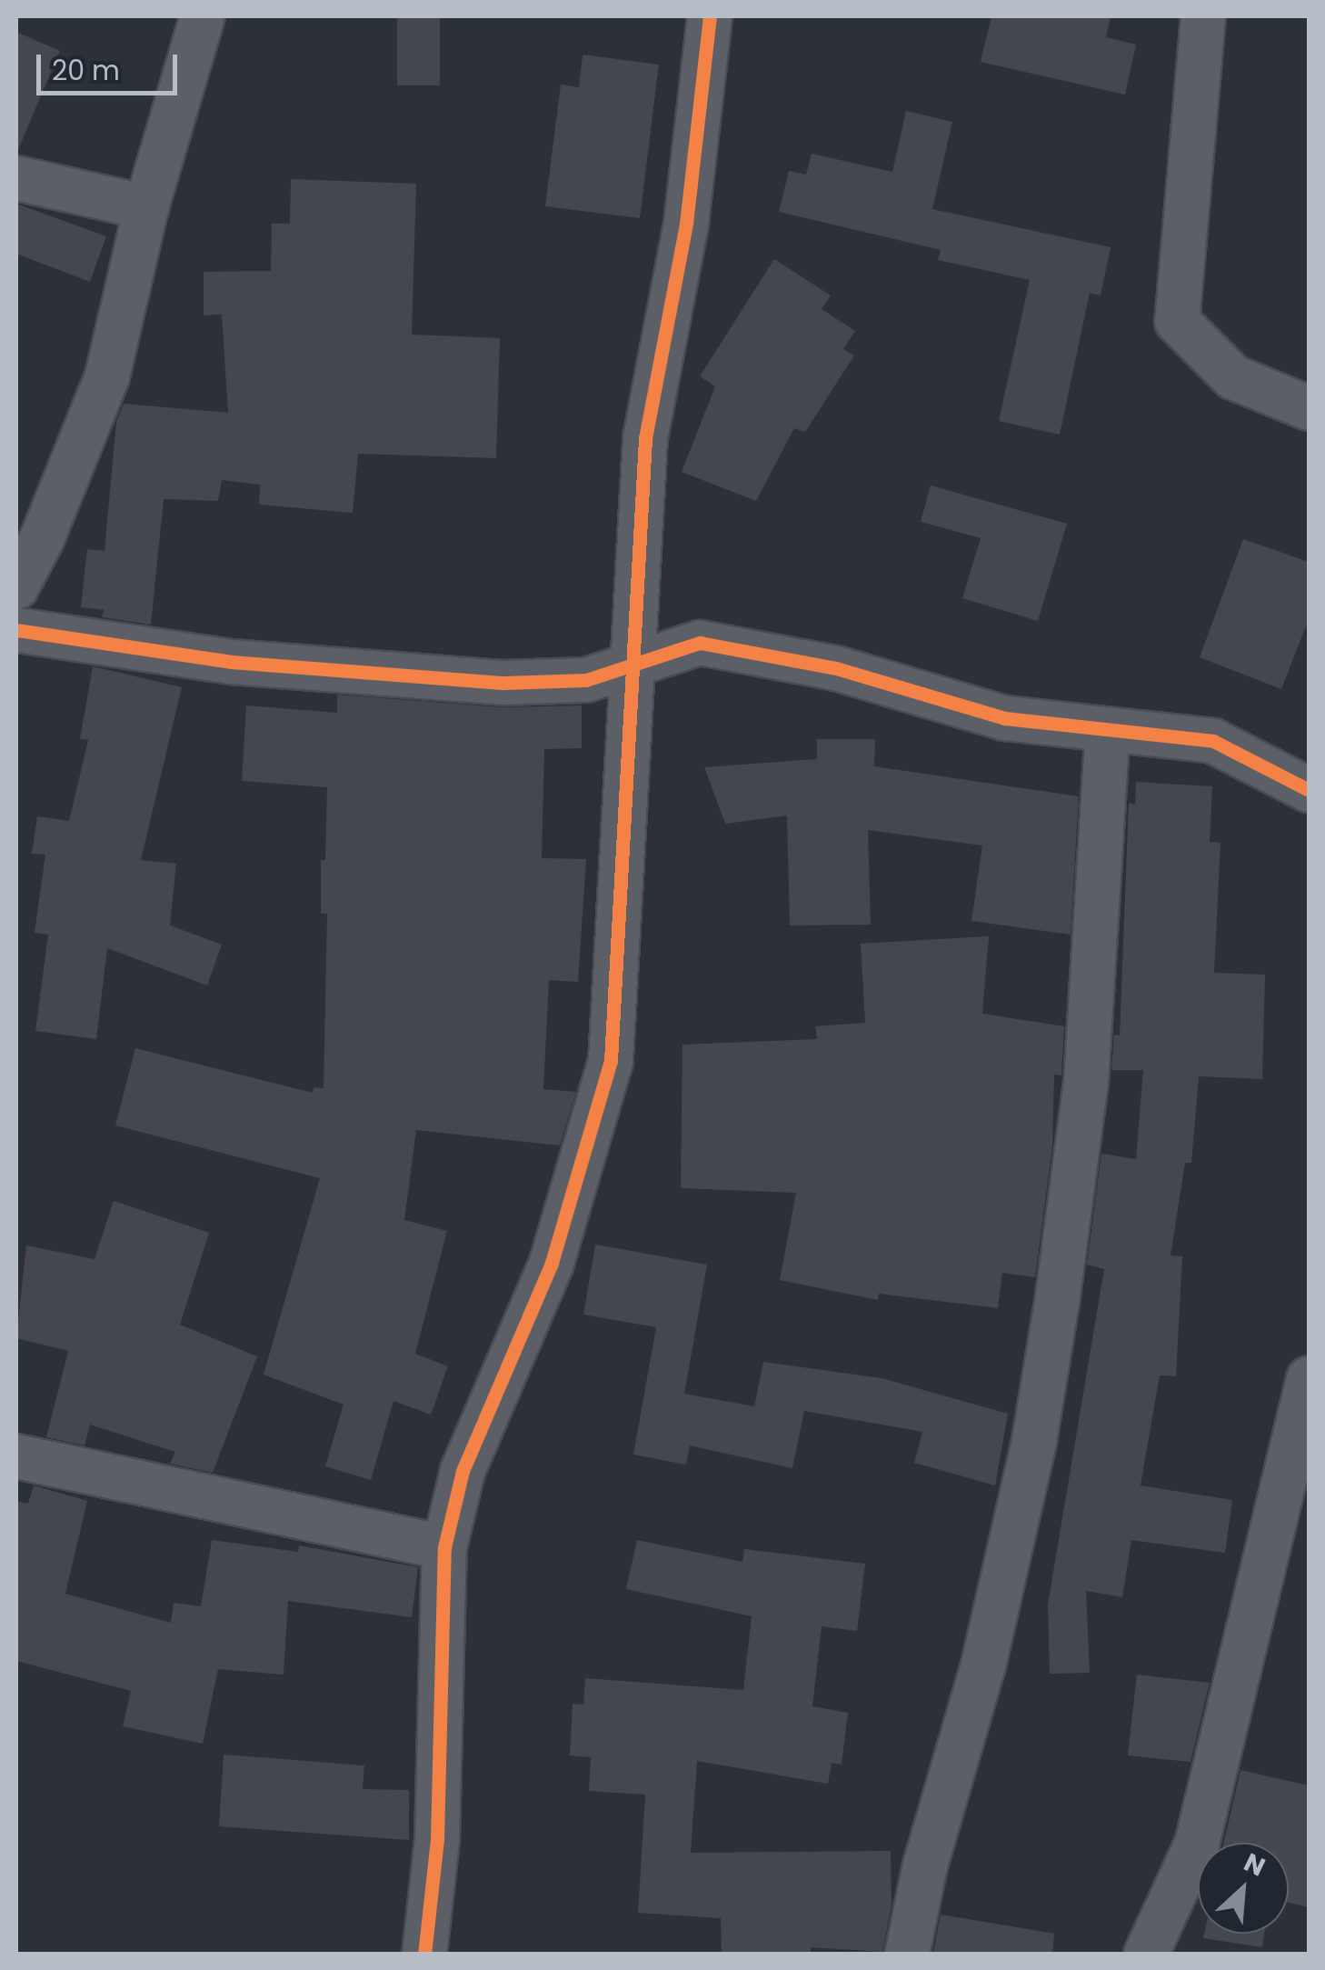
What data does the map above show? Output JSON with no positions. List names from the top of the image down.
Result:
{
  "scale_bar": "20 m",
  "north": "top right"
}
